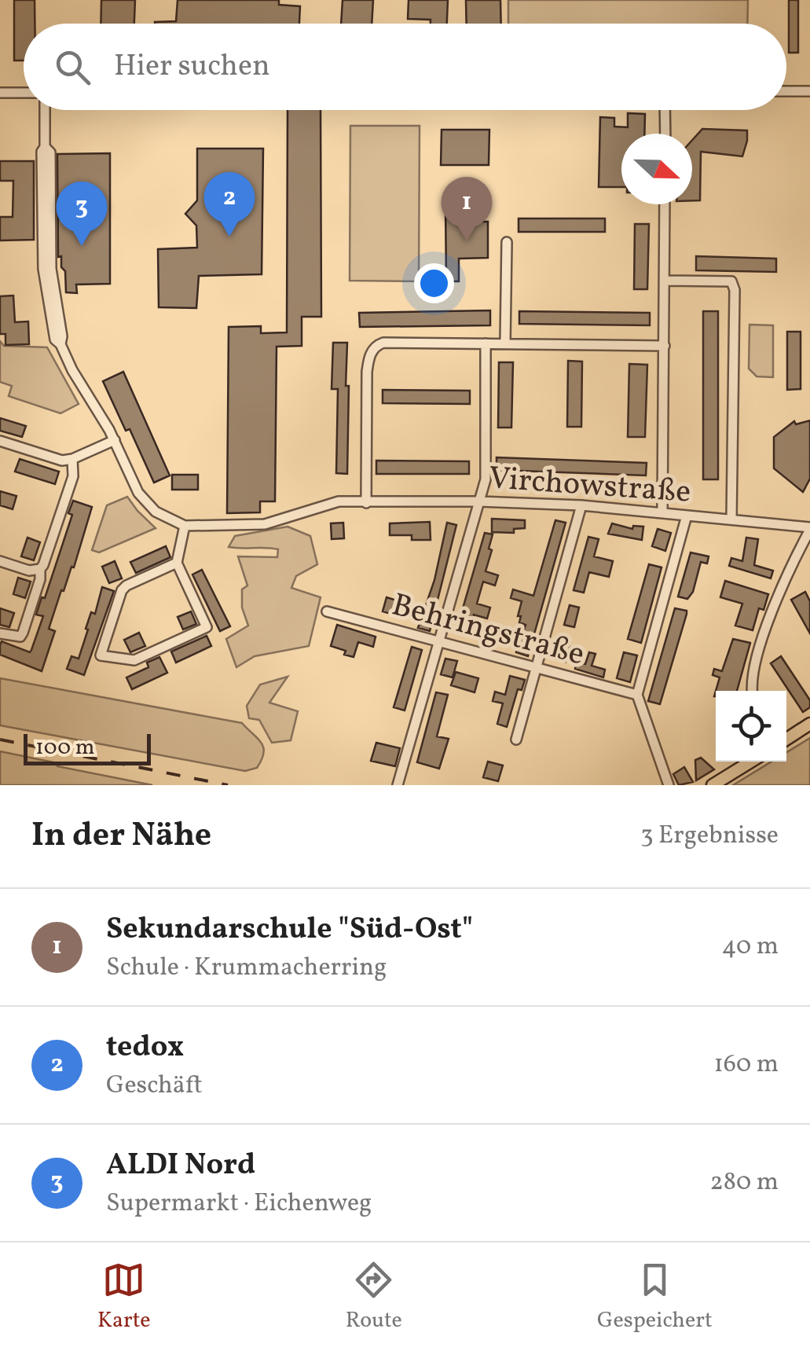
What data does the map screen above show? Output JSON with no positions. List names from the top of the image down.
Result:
{
  "streets": {
    "street": ["Virchowstraße", "Behringstraße"]
  },
  "scale_bar": "100 m",
  "north": "right",
  "page": {
    "search": "Hier suchen",
    "pins": ["2", "1", "3"],
    "scale": "100 m",
    "heading": ["In der Nähe", "3 Ergebnisse"],
    "list": [
      {
        "mark": "1",
        "name": "Sekundarschule \"Süd-Ost\"",
        "note": "Schule · Krummacherring",
        "value": "40 m"
      },
      {
        "mark": "2",
        "name": "tedox",
        "note": "Geschäft",
        "value": "160 m"
      },
      {
        "mark": "3",
        "name": "ALDI Nord",
        "note": "Supermarkt · Eichenweg",
        "value": "280 m"
      }
    ],
    "nav": ["Karte", "Route", "Gespeichert"]
  }
}
